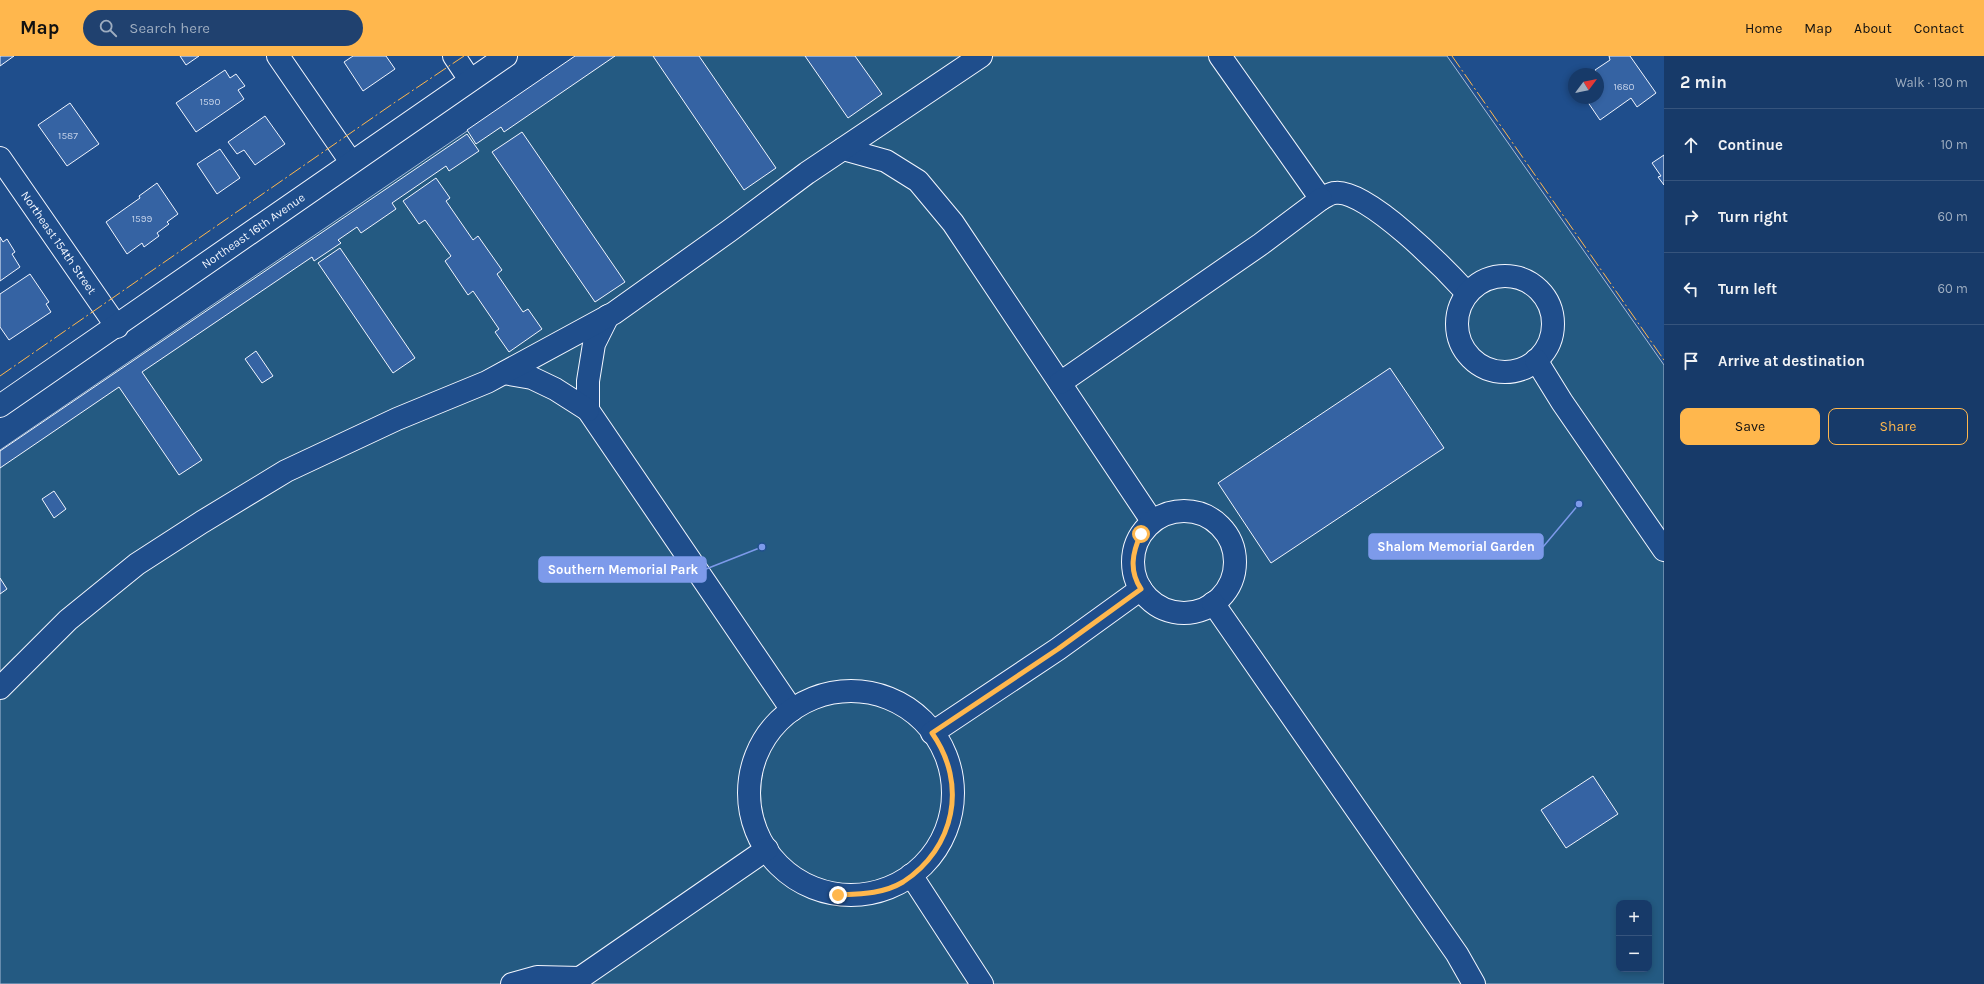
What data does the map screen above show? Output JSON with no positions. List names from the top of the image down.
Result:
{
  "streets": {
    "street": ["Northeast 16th Avenue", "Northeast 154th Street"]
  },
  "crossings": [
    ["Northeast 16th Avenue", "Northeast 154th Street"]
  ],
  "places": ["Shalom Memorial Garden", "Southern Memorial Park"],
  "house_numbers": [
    "1680",
    "1590",
    "1587",
    "1599"
  ],
  "north": "top right",
  "page": {
    "header": "Map",
    "search": "Search here",
    "nav": [
      "Home",
      "Map",
      "About",
      "Contact"
    ],
    "heading": ["2 min", "Walk · 130 m"],
    "list": [
      ["Continue", "10 m"],
      ["Turn right", "60 m"],
      ["Turn left", "60 m"],
      "Arrive at destination"
    ],
    "buttons": ["Save", "Share"],
    "map_buttons": ["+", "−"]
  }
}
